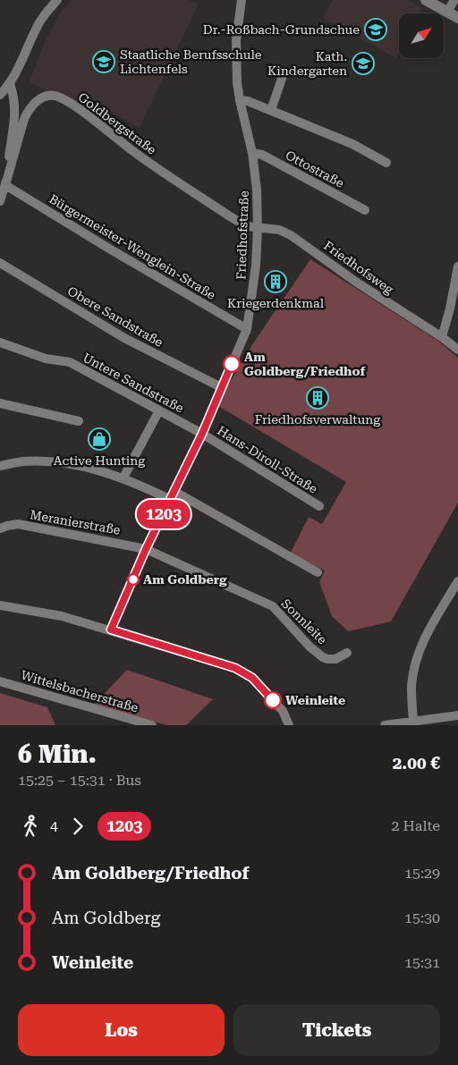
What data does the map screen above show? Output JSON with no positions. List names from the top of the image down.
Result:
{
  "streets": {
    "street": [
      "Goldbergstraße",
      "Ottostraße",
      "Friedhofstraße",
      "Bürgermeister-Wenglein-Straße",
      "Friedhofsweg",
      "Obere Sandstraße",
      "Untere Sandstraße",
      "Hans-Diroll-Straße",
      "Meranierstraße",
      "Sonnleite",
      "Wittelsbacherstraße"
    ]
  },
  "crossings": [
    ["Goldbergstraße", "Friedhofstraße"],
    ["Goldbergstraße", "Bürgermeister-Wenglein-Straße"],
    ["Goldbergstraße", "Friedhofsweg"],
    ["Ottostraße", "Friedhofstraße"],
    ["Friedhofstraße", "Bürgermeister-Wenglein-Straße"],
    ["Friedhofstraße", "Friedhofsweg"],
    ["Friedhofstraße", "Obere Sandstraße"],
    ["Untere Sandstraße", "Hans-Diroll-Straße"],
    ["Meranierstraße", "Sonnleite"]
  ],
  "places": {
    "school or university": ["Dr.-Roßbach-Grundschue", "Staatliche Berufsschule Lichtenfels", "Kath. Kindergarten"],
    "building": ["Kriegerdenkmal", "Friedhofsverwaltung"],
    "other": ["Am Goldberg/Friedhof", "Am Goldberg", "Weinleite"],
    "shop": ["Active Hunting"]
  },
  "lines": ["bus line 1203"],
  "north": "top right",
  "page": {
    "on_map": "1203",
    "heading": ["6 Min.", "15:25 – 15:31 · Bus", "2.00 €"],
    "legs": ["4", "1203", "2 Halte"],
    "list": [
      {
        "name": "Am Goldberg/Friedhof",
        "value": "15:29"
      },
      {
        "name": "Am Goldberg",
        "value": "15:30"
      },
      {
        "name": "Weinleite",
        "value": "15:31"
      }
    ],
    "buttons": ["Los", "Tickets"]
  }
}
